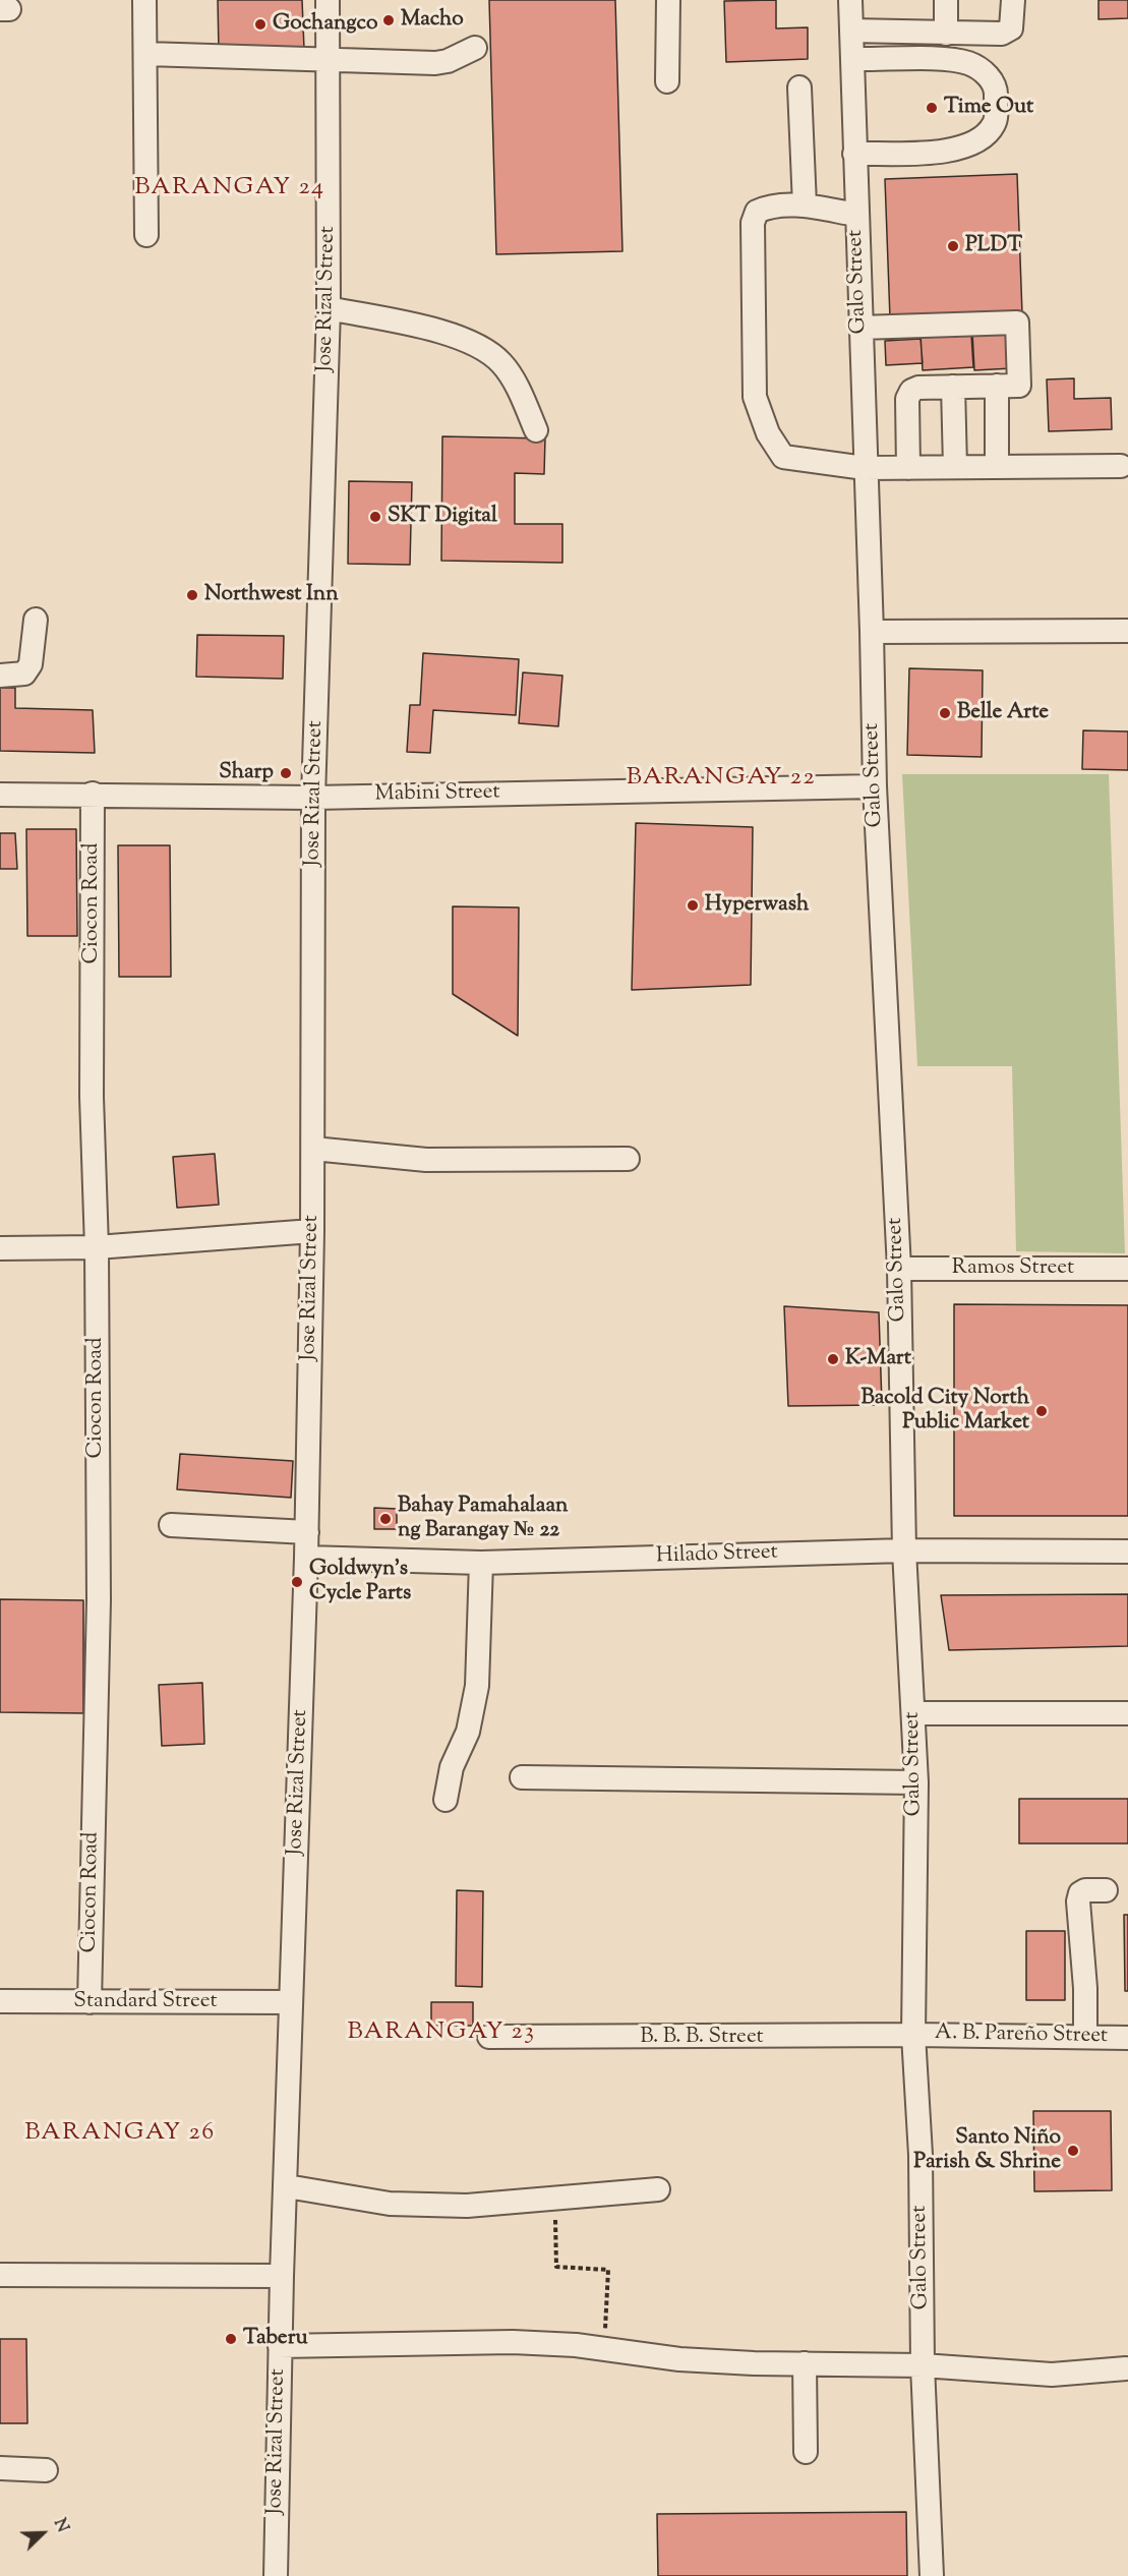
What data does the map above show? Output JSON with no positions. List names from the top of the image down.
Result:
{
  "streets": {
    "street": [
      "Galo Street",
      "Jose Rizal Street",
      "Mabini Street",
      "Ciocon Road",
      "Ramos Street",
      "Hilado Street",
      "Standard Street",
      "A. B. Pareño Street",
      "B. B. B. Street"
    ]
  },
  "crossings": [
    ["Galo Street", "Mabini Street"],
    ["Galo Street", "Ramos Street"],
    ["Galo Street", "Hilado Street"],
    ["Galo Street", "A. B. Pareño Street"],
    ["Galo Street", "B. B. B. Street"],
    ["Jose Rizal Street", "Mabini Street"],
    ["Jose Rizal Street", "Hilado Street"],
    ["Jose Rizal Street", "Standard Street"],
    ["Mabini Street", "Ciocon Road"],
    ["Ciocon Road", "Standard Street"],
    ["A. B. Pareño Street", "B. B. B. Street"]
  ],
  "districts": [
    "BARANGAY 24",
    "BARANGAY 22",
    "BARANGAY 23",
    "BARANGAY 26"
  ],
  "places": [
    "Macho",
    "Gochangco",
    "Time Out",
    "PLDT",
    "SKT Digital",
    "Northwest Inn",
    "Belle Arte",
    "Sharp",
    "Hyperwash",
    "K-Mart",
    "Bacold City North Public Market",
    "Bahay Pamahalaan ng Barangay № 22",
    "Goldwyn's Cycle Parts",
    "Santo Niño Parish & Shrine",
    "Taberu"
  ],
  "north": "top right"
}
